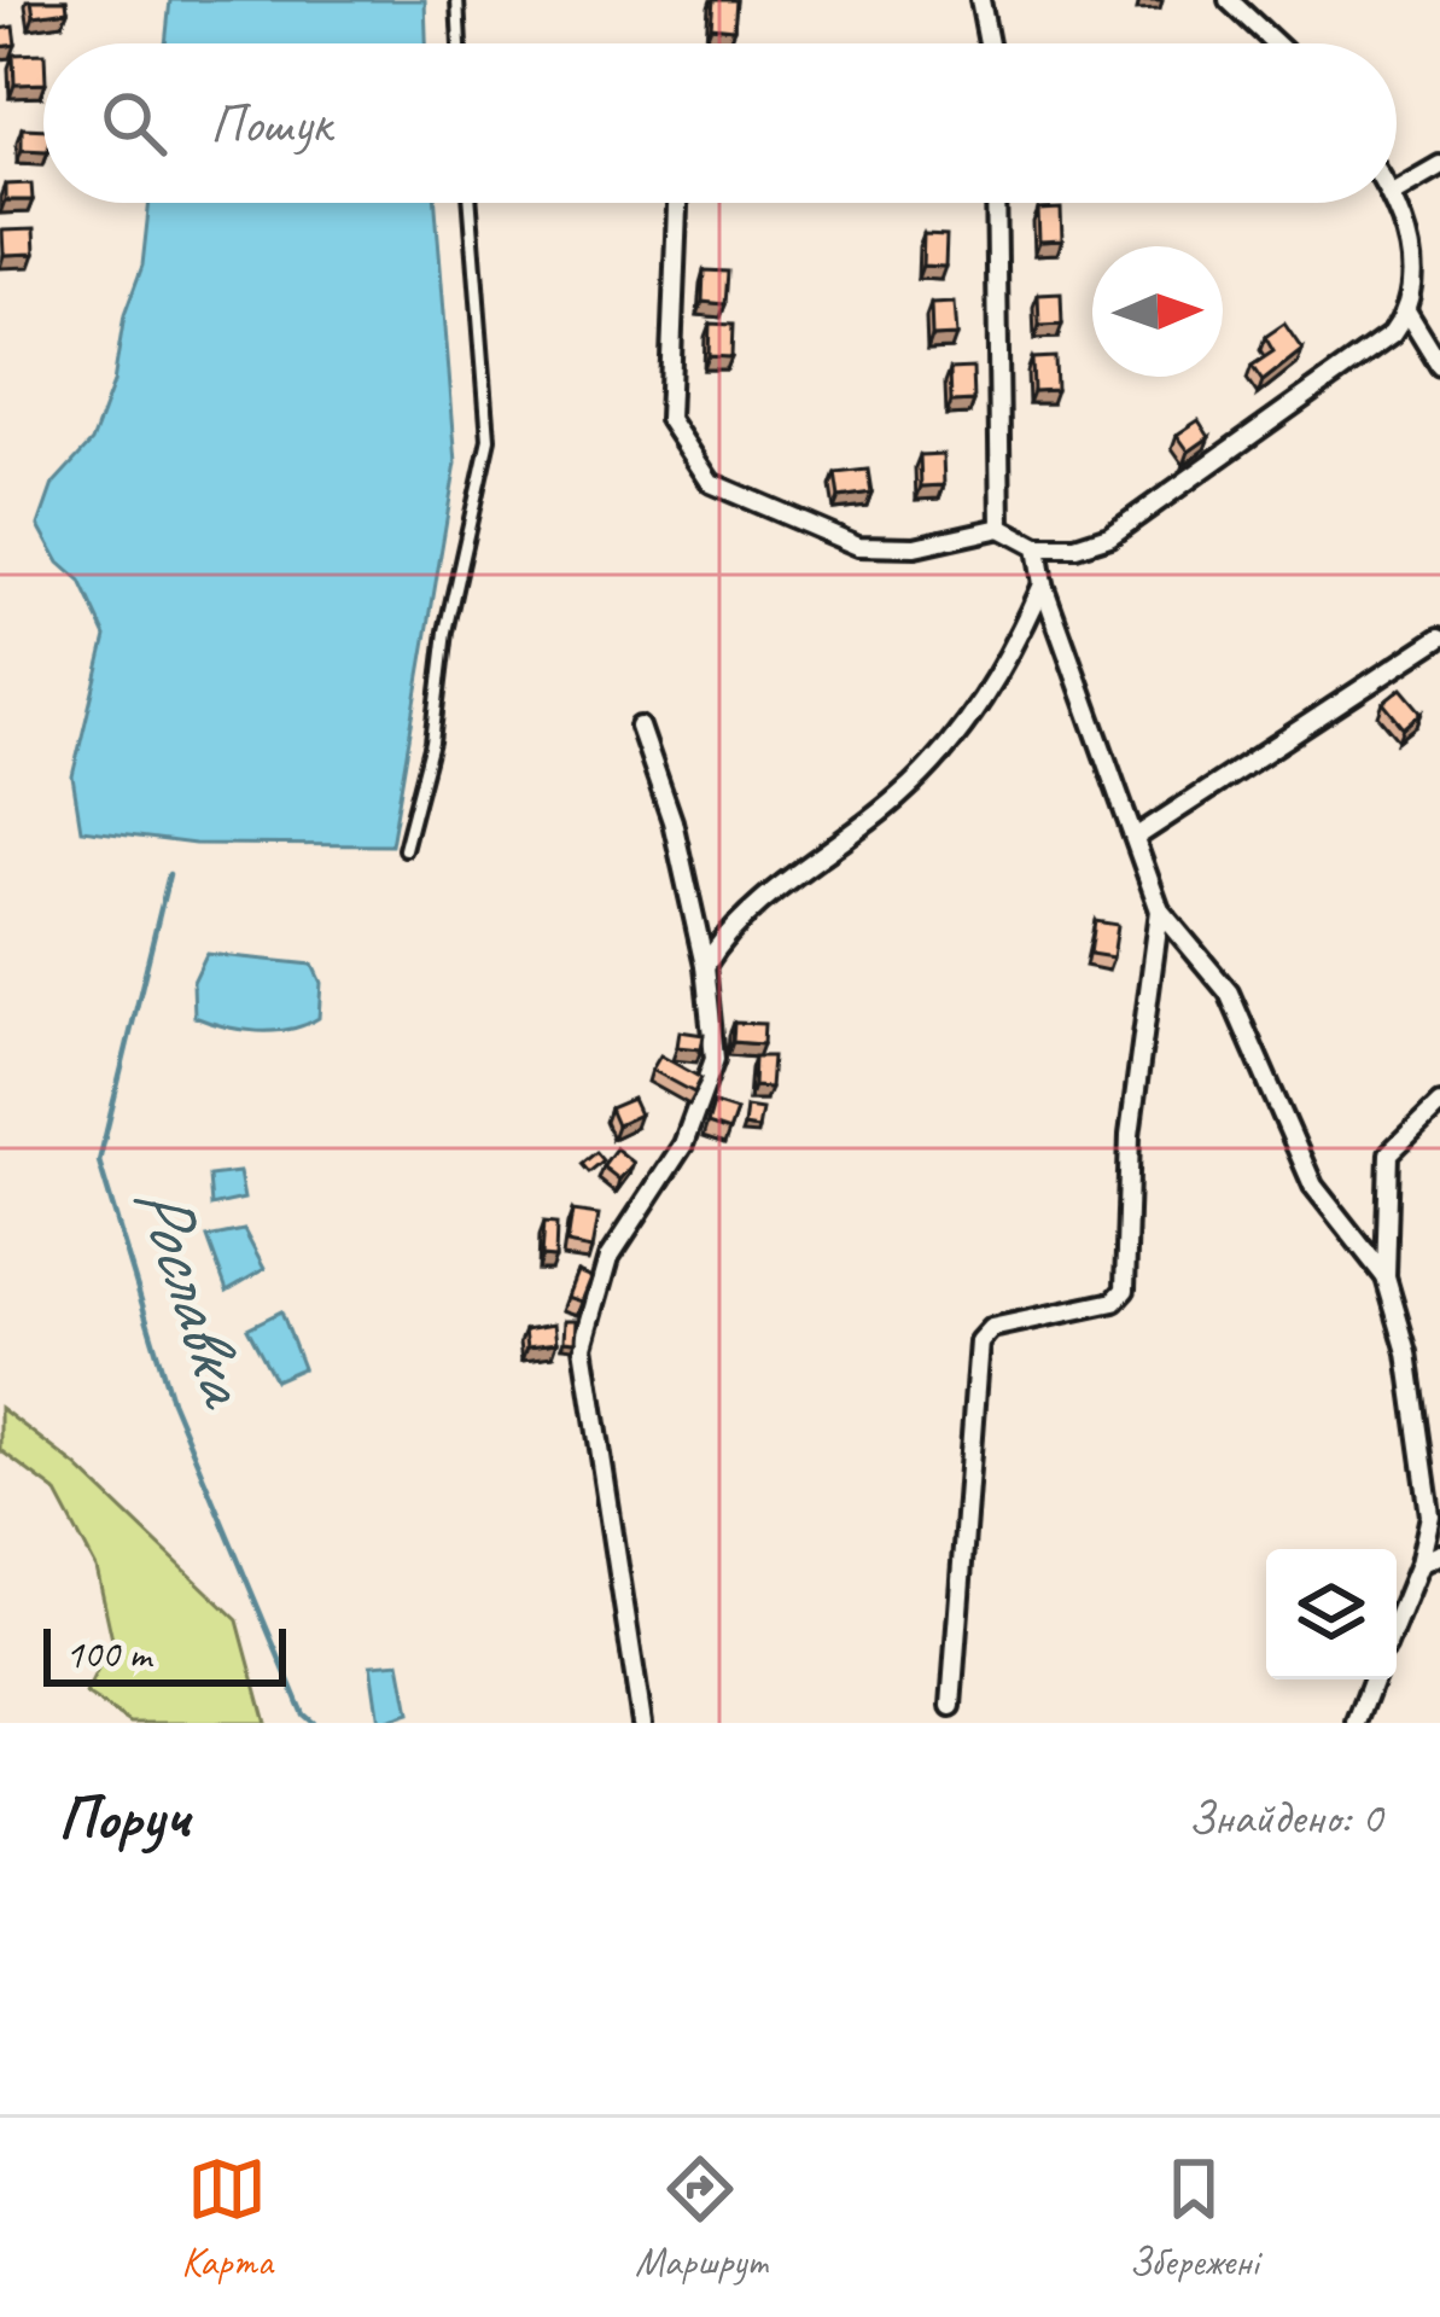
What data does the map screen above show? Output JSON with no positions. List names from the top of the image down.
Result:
{
  "water": ["Рославка"],
  "scale_bar": "100 m",
  "north": "right",
  "page": {
    "search": "Пошук",
    "scale": "100 m",
    "heading": ["Поруч", "Знайдено: 0"],
    "nav": ["Карта", "Маршрут", "Збережені"]
  }
}
